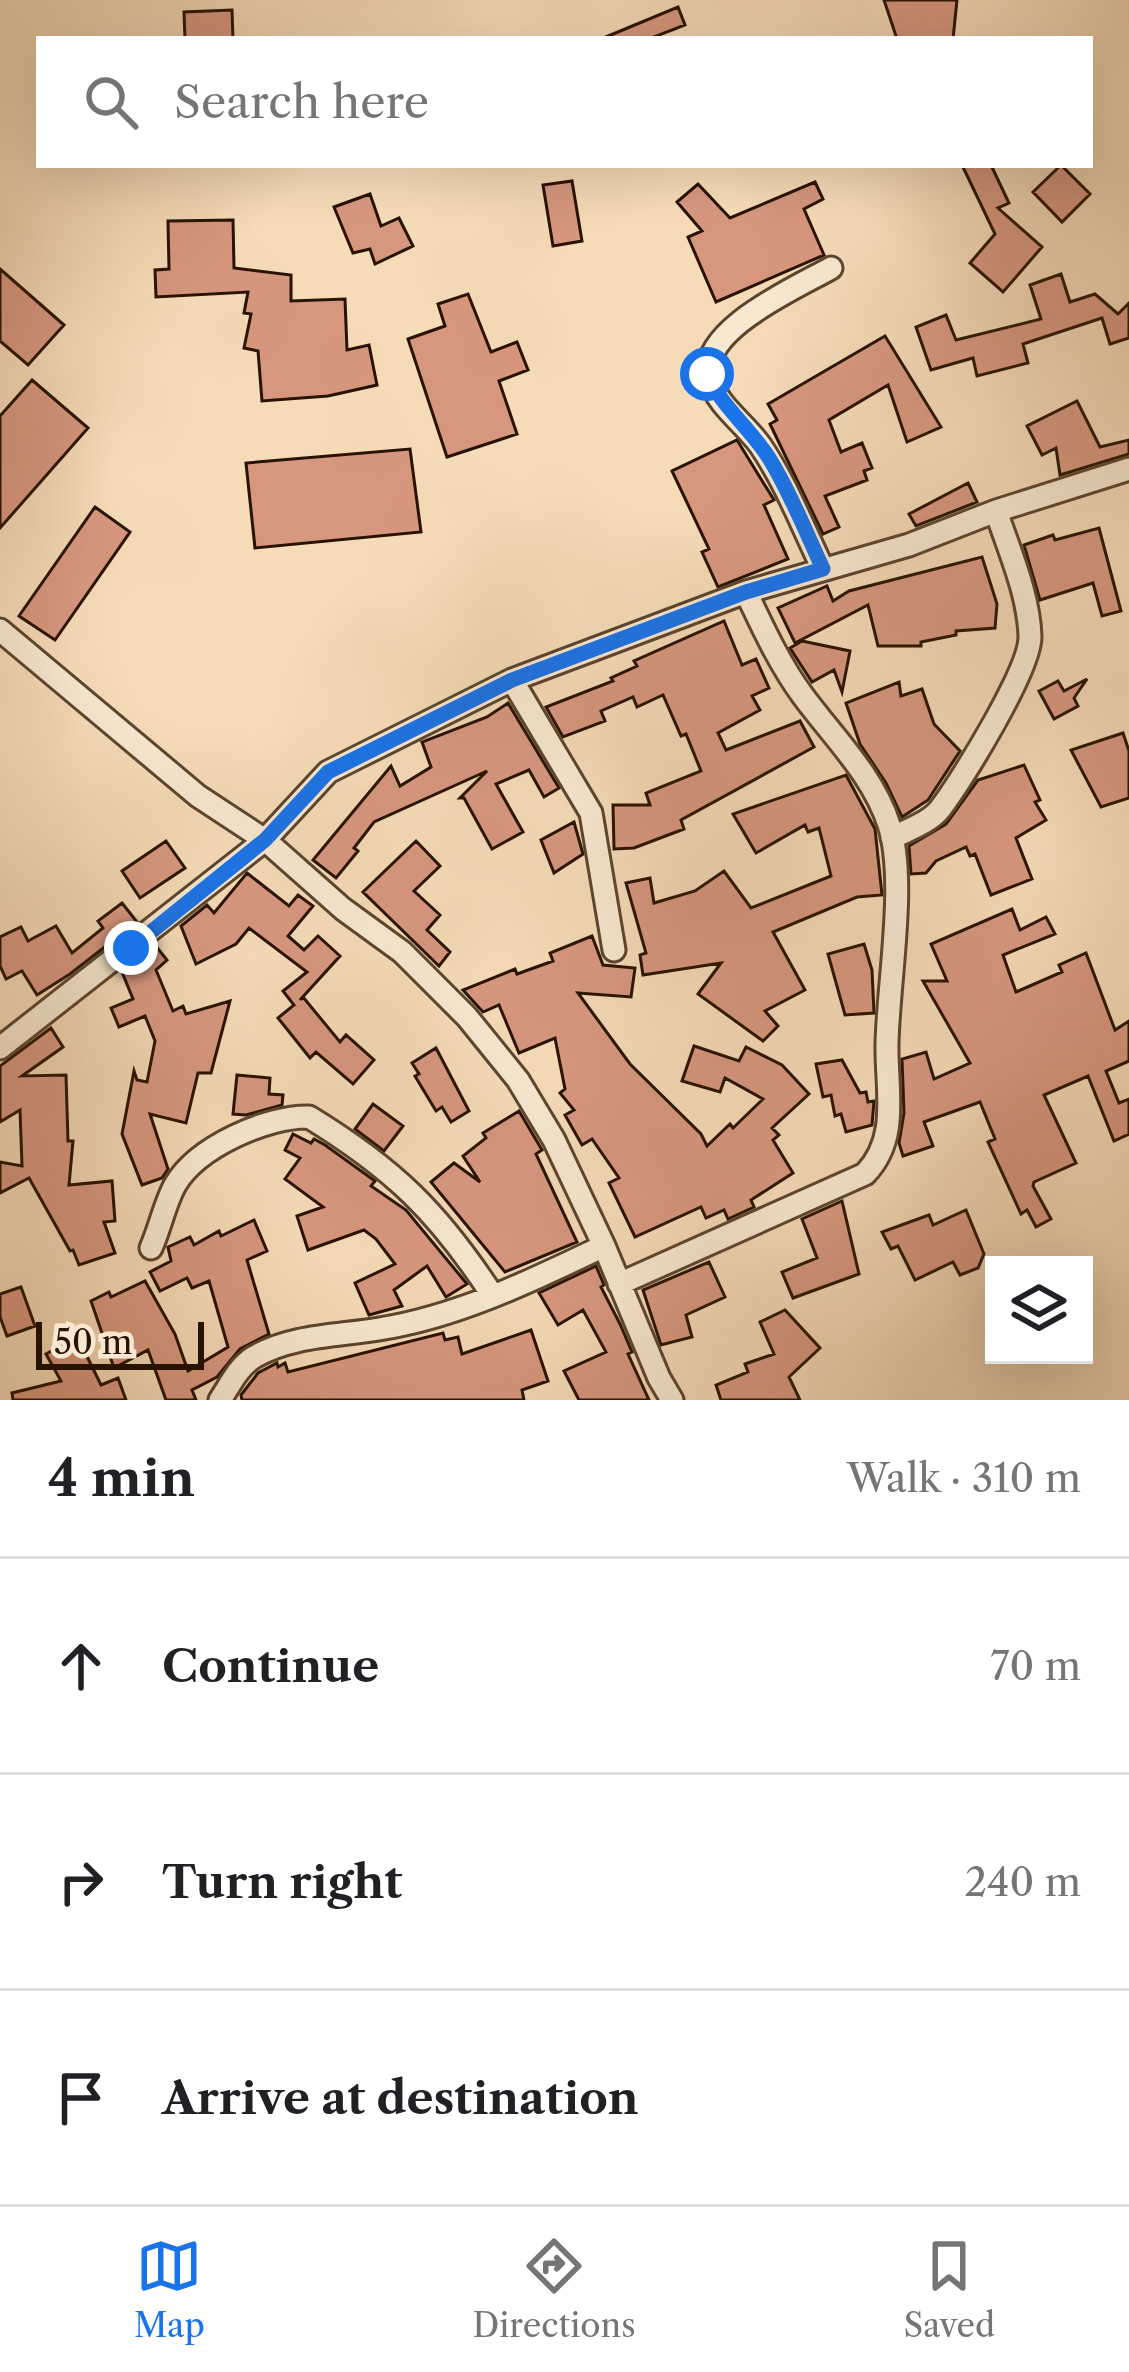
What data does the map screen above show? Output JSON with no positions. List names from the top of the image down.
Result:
{
  "scale_bar": "50 m",
  "page": {
    "search": "Search here",
    "scale": "50 m",
    "heading": ["4 min", "Walk · 310 m"],
    "list": [
      ["Continue", "70 m"],
      ["Turn right", "240 m"],
      "Arrive at destination"
    ],
    "nav": ["Map", "Directions", "Saved"]
  }
}
